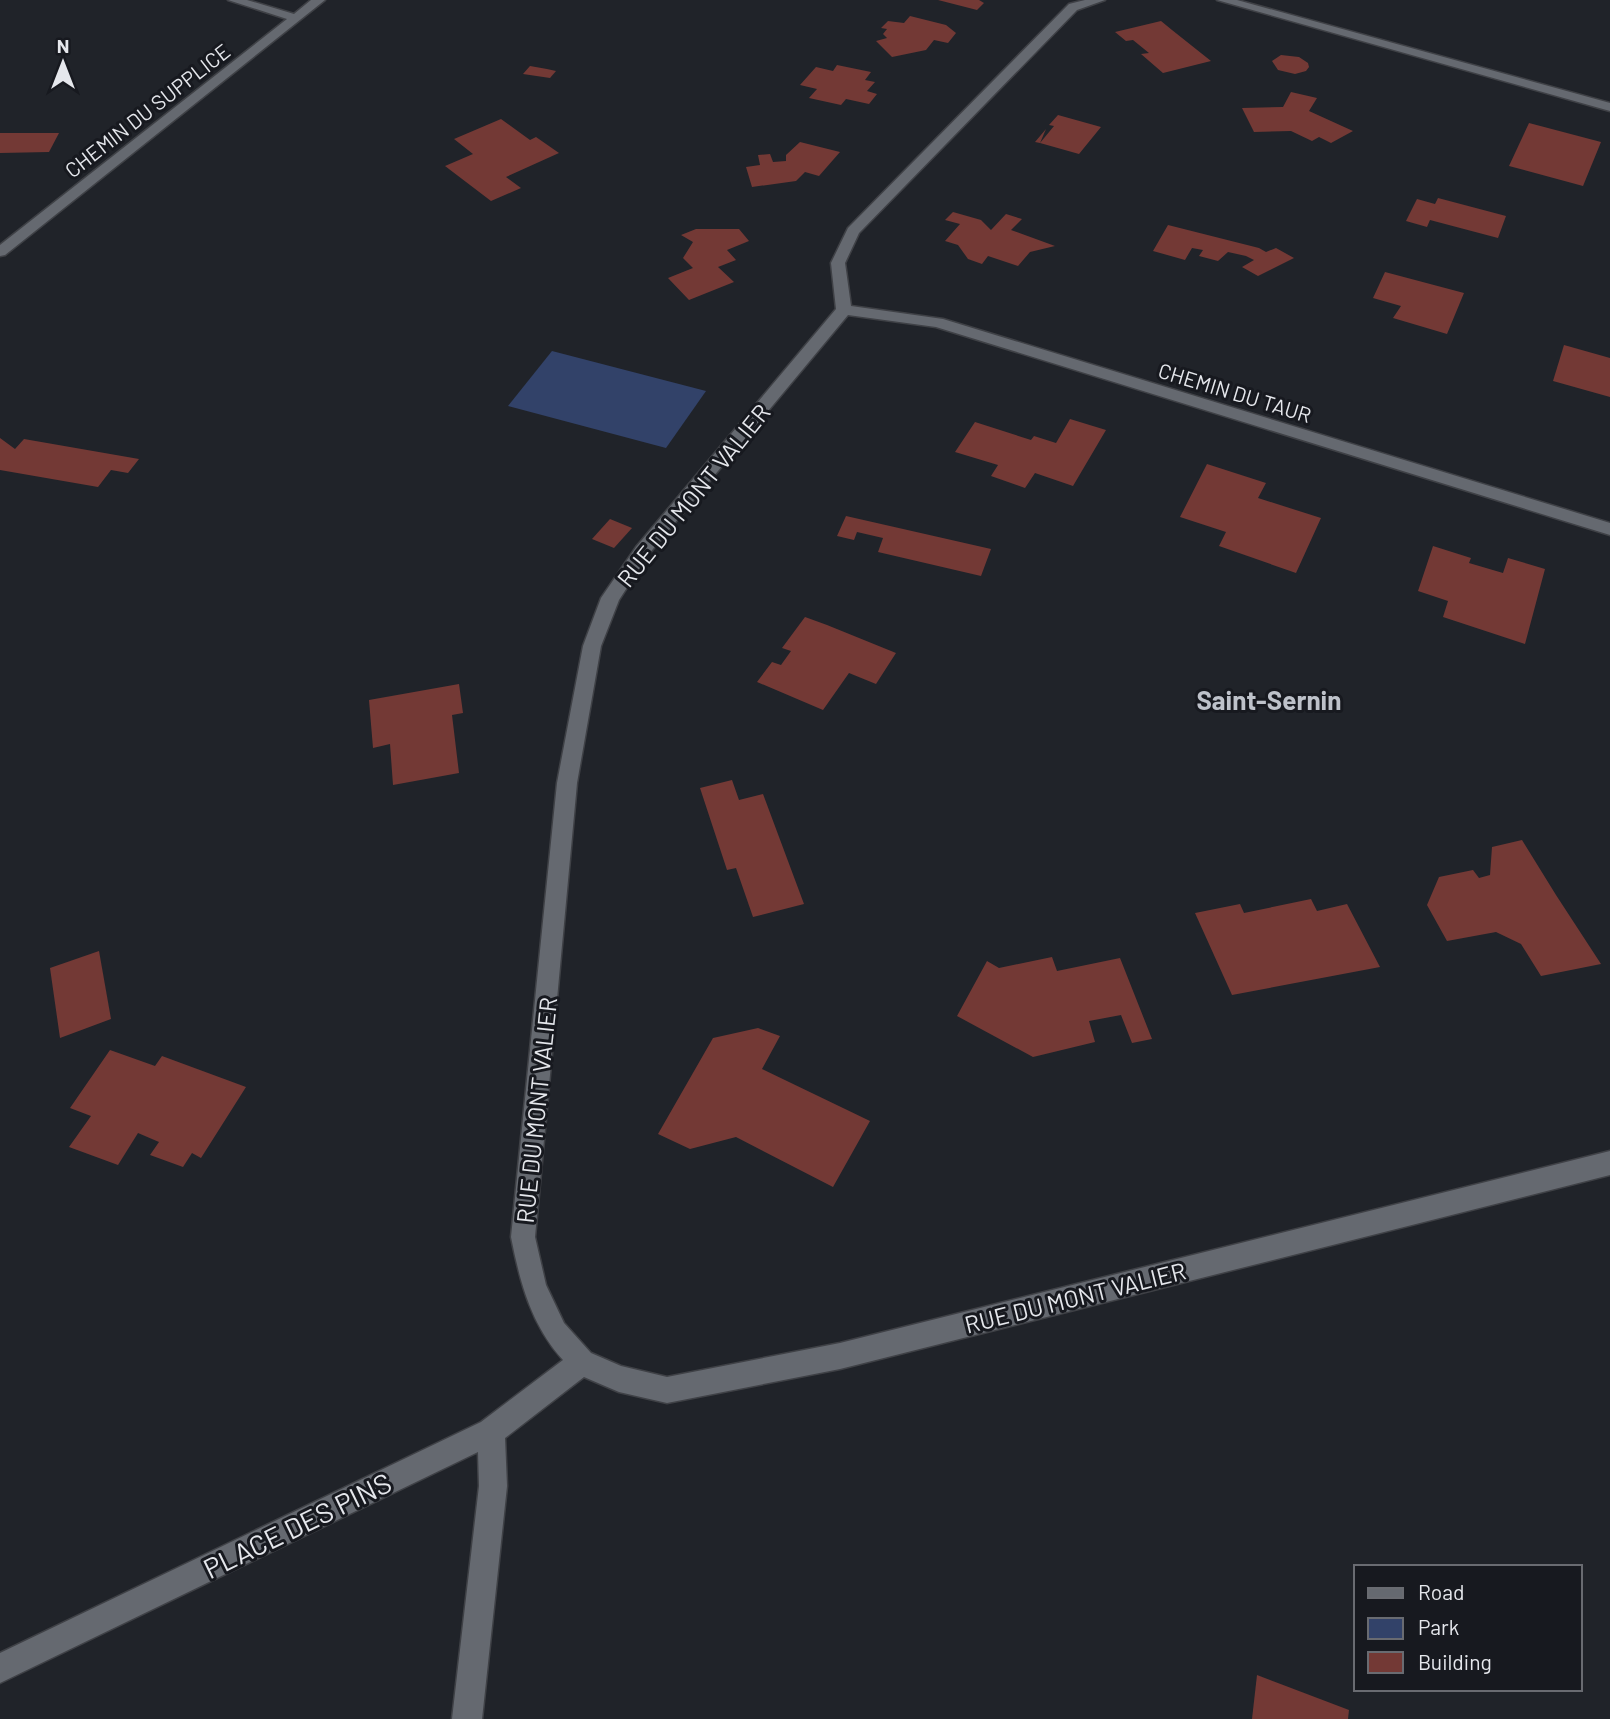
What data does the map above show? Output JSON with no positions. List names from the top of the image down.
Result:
{
  "streets": {
    "street": [
      "CHEMIN DU SUPPLICE",
      "CHEMIN DU TAUR",
      "RUE DU MONT VALIER",
      "PLACE DES PINS"
    ]
  },
  "crossings": [
    ["CHEMIN DU TAUR", "RUE DU MONT VALIER"],
    ["RUE DU MONT VALIER", "PLACE DES PINS"]
  ],
  "districts": ["Saint-Sernin"],
  "legend": ["Road", "Park", "Building"],
  "north": "top"
}
